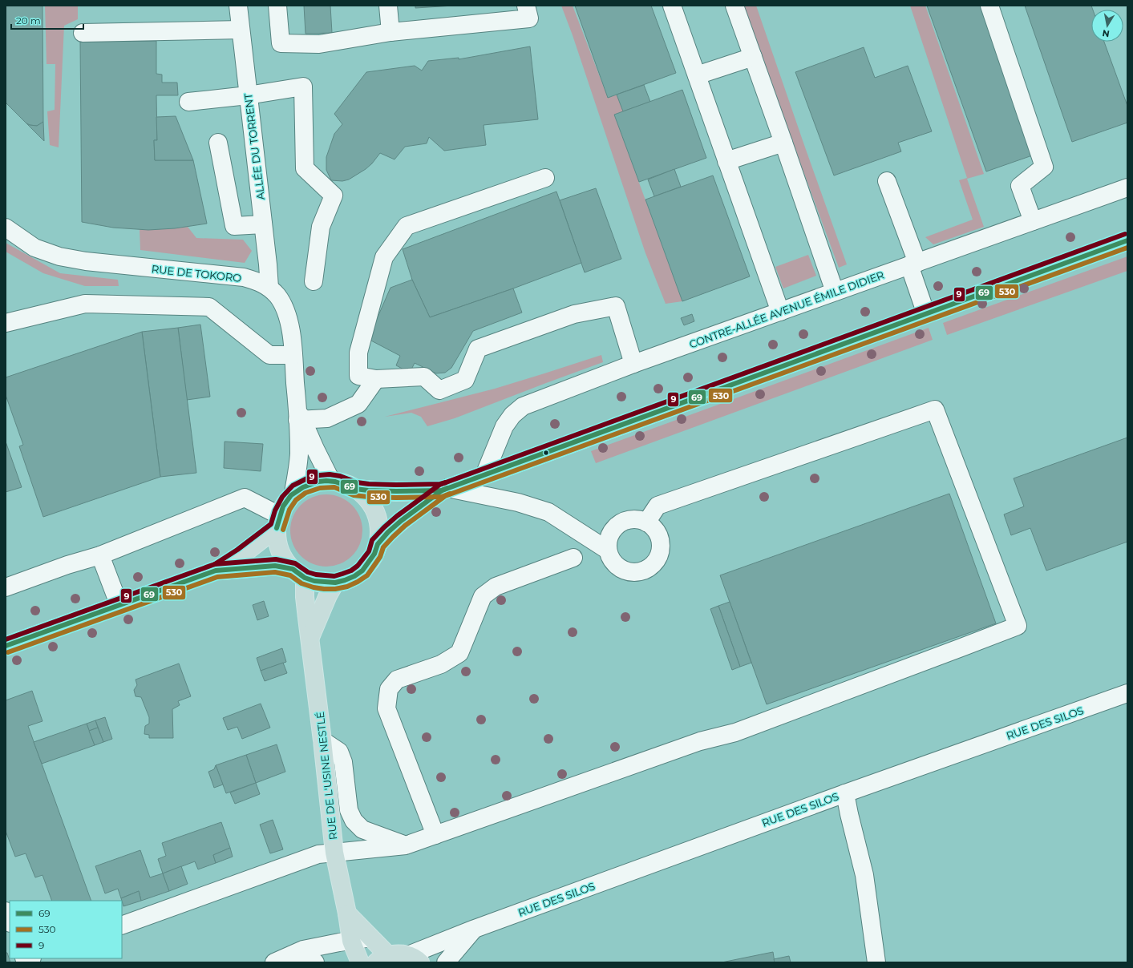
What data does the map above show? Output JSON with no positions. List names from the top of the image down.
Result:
{
  "streets": {
    "main road": ["RUE DE L'USINE NESTLÉ"],
    "street": [
      "ALLÉE DU TORRENT",
      "RUE DE TOKORO",
      "CONTRE-ALLÉE AVENUE ÉMILE DIDIER",
      "RUE DES SILOS"
    ]
  },
  "crossings": [
    ["ALLÉE DU TORRENT", "RUE DE TOKORO"],
    ["RUE DE TOKORO", "RUE DE L'USINE NESTLÉ"]
  ],
  "lines": ["transit line 9", "transit line 69", "transit line 530"],
  "legend": ["69", "530", "9"],
  "scale_bar": "20 m",
  "north": "bottom"
}
